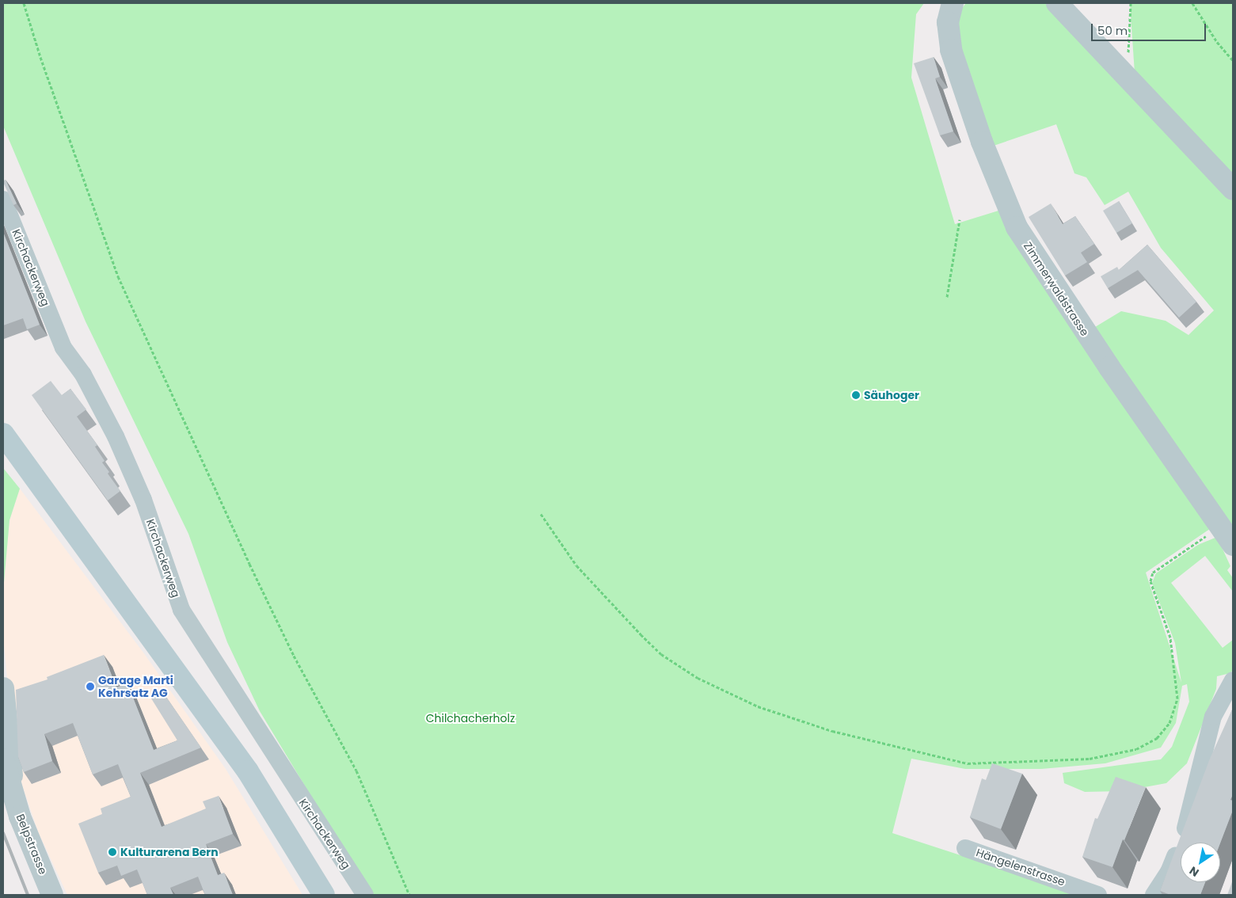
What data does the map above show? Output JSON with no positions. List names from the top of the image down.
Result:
{
  "streets": {
    "street": [
      "Kirchackerweg",
      "Zimmerwaldstrasse",
      "Belpstrasse",
      "Hängelenstrasse"
    ]
  },
  "parks": ["Chilchacherholz"],
  "places": ["Säuhoger", "Garage Marti Kehrsatz AG", "Kulturarena Bern"],
  "scale_bar": "50 m",
  "north": "bottom left"
}
